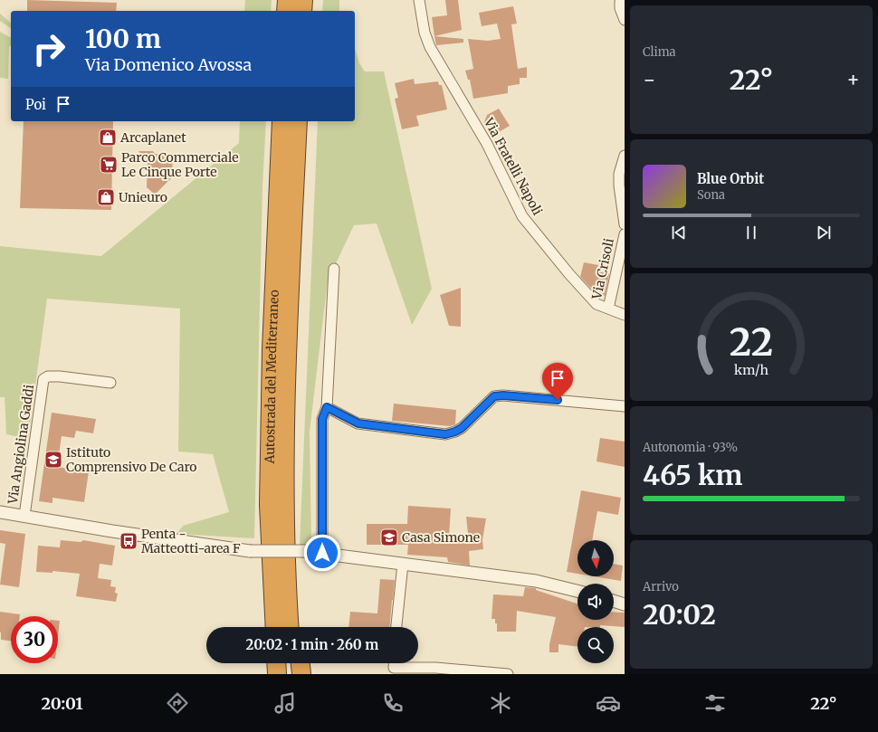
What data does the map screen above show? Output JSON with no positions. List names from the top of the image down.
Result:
{
  "streets": {
    "highway": ["Autostrada del Mediterraneo"],
    "street": ["Via Fratelli Napoli", "Via Crisoli", "Via Angiolina Gaddi"]
  },
  "crossings": [
    ["Via Fratelli Napoli", "Via Crisoli"]
  ],
  "places": {
    "shop": ["Arcaplanet", "Unieuro"],
    "supermarket": ["Parco Commerciale Le Cinque Porte"],
    "school or university": ["Istituto Comprensivo De Caro", "Casa Simone"],
    "bus stop": ["Penta - Matteotti-area F"]
  },
  "north": "bottom",
  "page": {
    "tile": [
      "Clima",
      ["Autonomia · 93%", "465 km"],
      ["Arrivo", "20:02"]
    ],
    "turn": ["100 m", "Via Domenico Avossa"],
    "heat": ["−", "22°", "+"],
    "then": "Poi",
    "song": ["Blue Orbit", "Sona"],
    "limit": "30",
    "trip": "20:02 · 1 min · 260 m",
    "tabs": ["20:01", "22°"],
    "gauge": ["22", "km/h"]
  }
}
